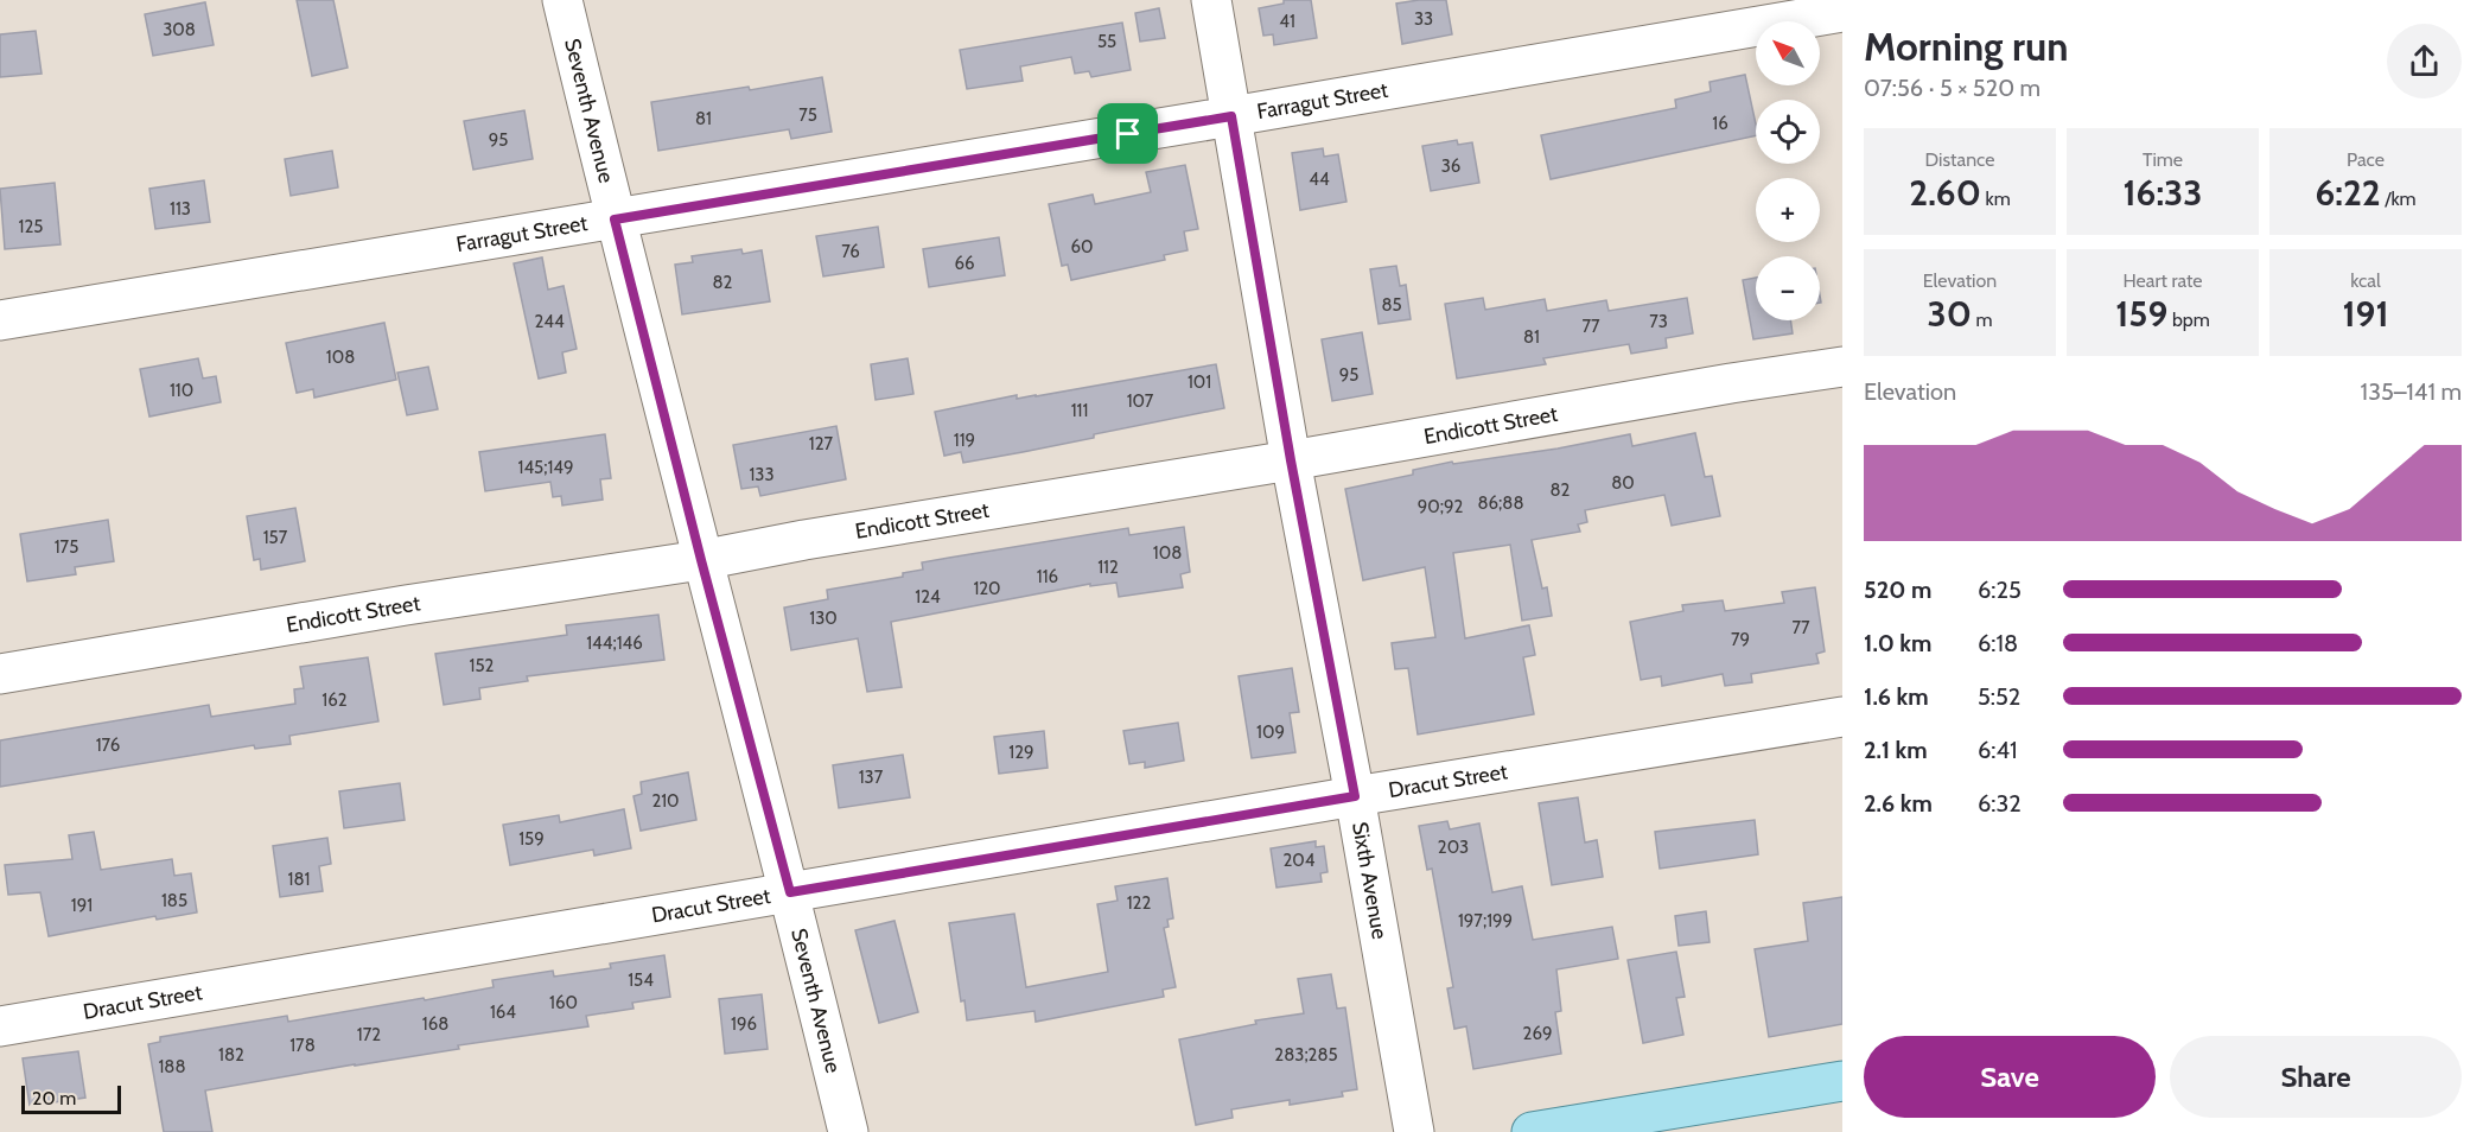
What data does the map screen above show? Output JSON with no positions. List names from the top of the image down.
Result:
{
  "streets": {
    "street": [
      "Farragut Street",
      "Seventh Avenue",
      "Endicott Street",
      "Dracut Street",
      "Sixth Avenue"
    ]
  },
  "crossings": [
    ["Farragut Street", "Seventh Avenue"],
    ["Farragut Street", "Sixth Avenue"],
    ["Seventh Avenue", "Endicott Street"],
    ["Seventh Avenue", "Dracut Street"],
    ["Endicott Street", "Sixth Avenue"],
    ["Dracut Street", "Sixth Avenue"]
  ],
  "house_numbers": [
    "33",
    "41",
    "308",
    "55",
    "75",
    "81",
    "16",
    "95",
    "36",
    "44",
    "113",
    "125",
    "60",
    "76",
    "66",
    "82",
    "85",
    "244",
    "73",
    "77",
    "81",
    "108",
    "95",
    "101",
    "110",
    "107",
    "111",
    "119",
    "127",
    "145;149",
    "133",
    "80",
    "82",
    "86;88",
    "90;92",
    "157",
    "175",
    "108",
    "112",
    "116",
    "120",
    "124",
    "130",
    "77",
    "79",
    "144;146",
    "152",
    "162",
    "109",
    "176",
    "129",
    "137",
    "210",
    "159",
    "203",
    "204",
    "181",
    "185",
    "122",
    "191",
    "197;199",
    "154",
    "160",
    "164",
    "168",
    "196",
    "269",
    "172",
    "178",
    "182",
    "283;285",
    "188"
  ],
  "scale_bar": "20 m",
  "north": "top left",
  "page": {
    "heading": ["Morning run", "07:56 · 5 × 520 m"],
    "map_buttons": ["+", "−"],
    "stats": [
      ["Distance", "2.60 km"],
      ["Time", "16:33"],
      ["Pace", "6:22 /km"],
      ["Elevation", "30 m"],
      ["Heart rate", "159 bpm"],
      ["kcal", "191"]
    ],
    "chart": ["Elevation", "135–141 m"],
    "list": [
      {
        "name": "520 m",
        "note": "6:25"
      },
      {
        "name": "1.0 km",
        "note": "6:18"
      },
      {
        "name": "1.6 km",
        "note": "5:52"
      },
      {
        "name": "2.1 km",
        "note": "6:41"
      },
      {
        "name": "2.6 km",
        "note": "6:32"
      }
    ],
    "buttons": ["Save", "Share"],
    "scale": "20 m"
  }
}
